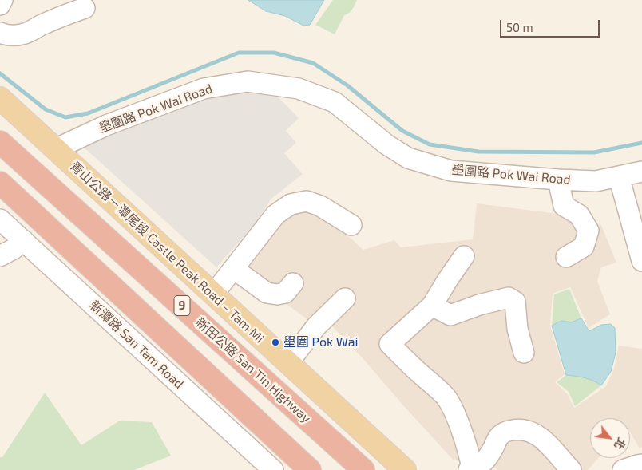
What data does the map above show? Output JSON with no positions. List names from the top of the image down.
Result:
{
  "streets": {
    "highway": ["9", "新田公路 San Tin Highway"],
    "main road": ["青山公路－潭尾段 Castle Peak Road – Tam Mi"],
    "street": ["壆圍路 Pok Wai Road", "新潭路 San Tam Road"]
  },
  "crossings": [
    ["壆圍路 Pok Wai Road", "青山公路－潭尾段 Castle Peak Road – Tam Mi"]
  ],
  "places": ["壆圍 Pok Wai"],
  "scale_bar": "50 m",
  "north": "bottom right"
}
